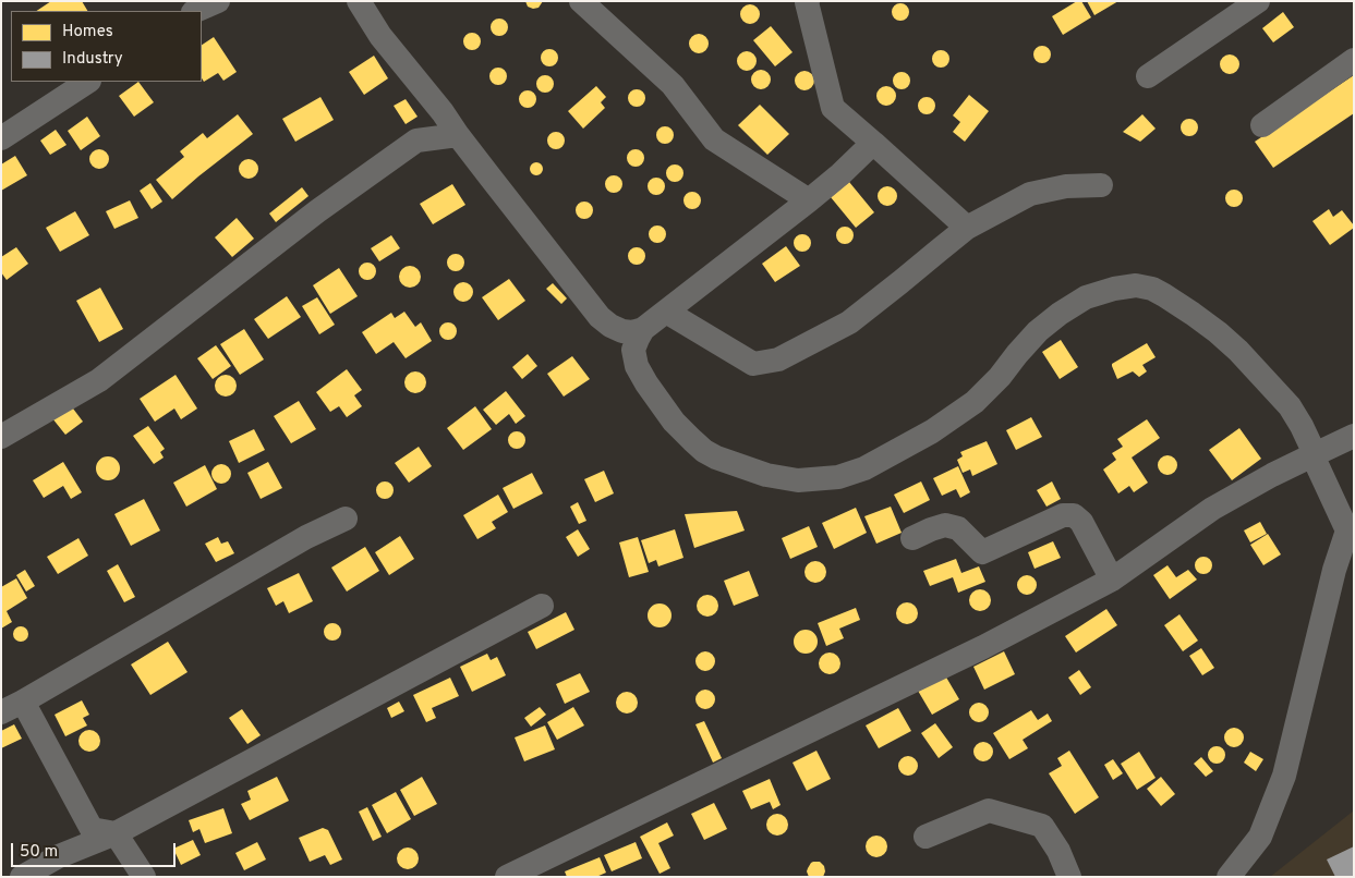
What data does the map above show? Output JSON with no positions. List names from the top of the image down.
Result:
{
  "legend": ["Homes", "Industry"],
  "scale_bar": "50 m"
}
